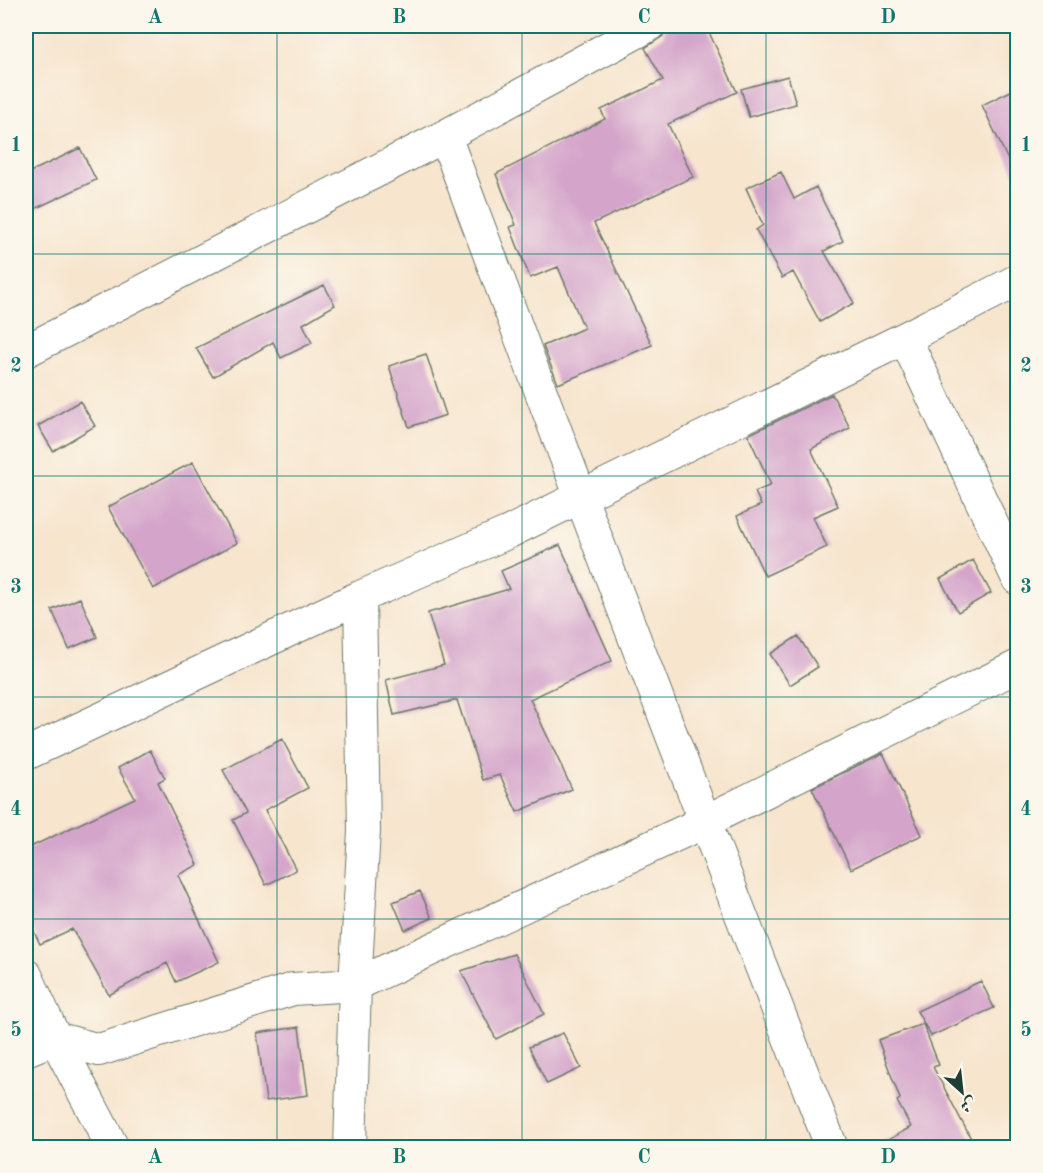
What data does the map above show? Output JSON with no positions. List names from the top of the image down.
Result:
{
  "north": "bottom right",
  "grid": {
    "columns": [
      "A",
      "B",
      "C",
      "D"
    ],
    "rows": [
      "1",
      "2",
      "3",
      "4",
      "5"
    ]
  }
}
